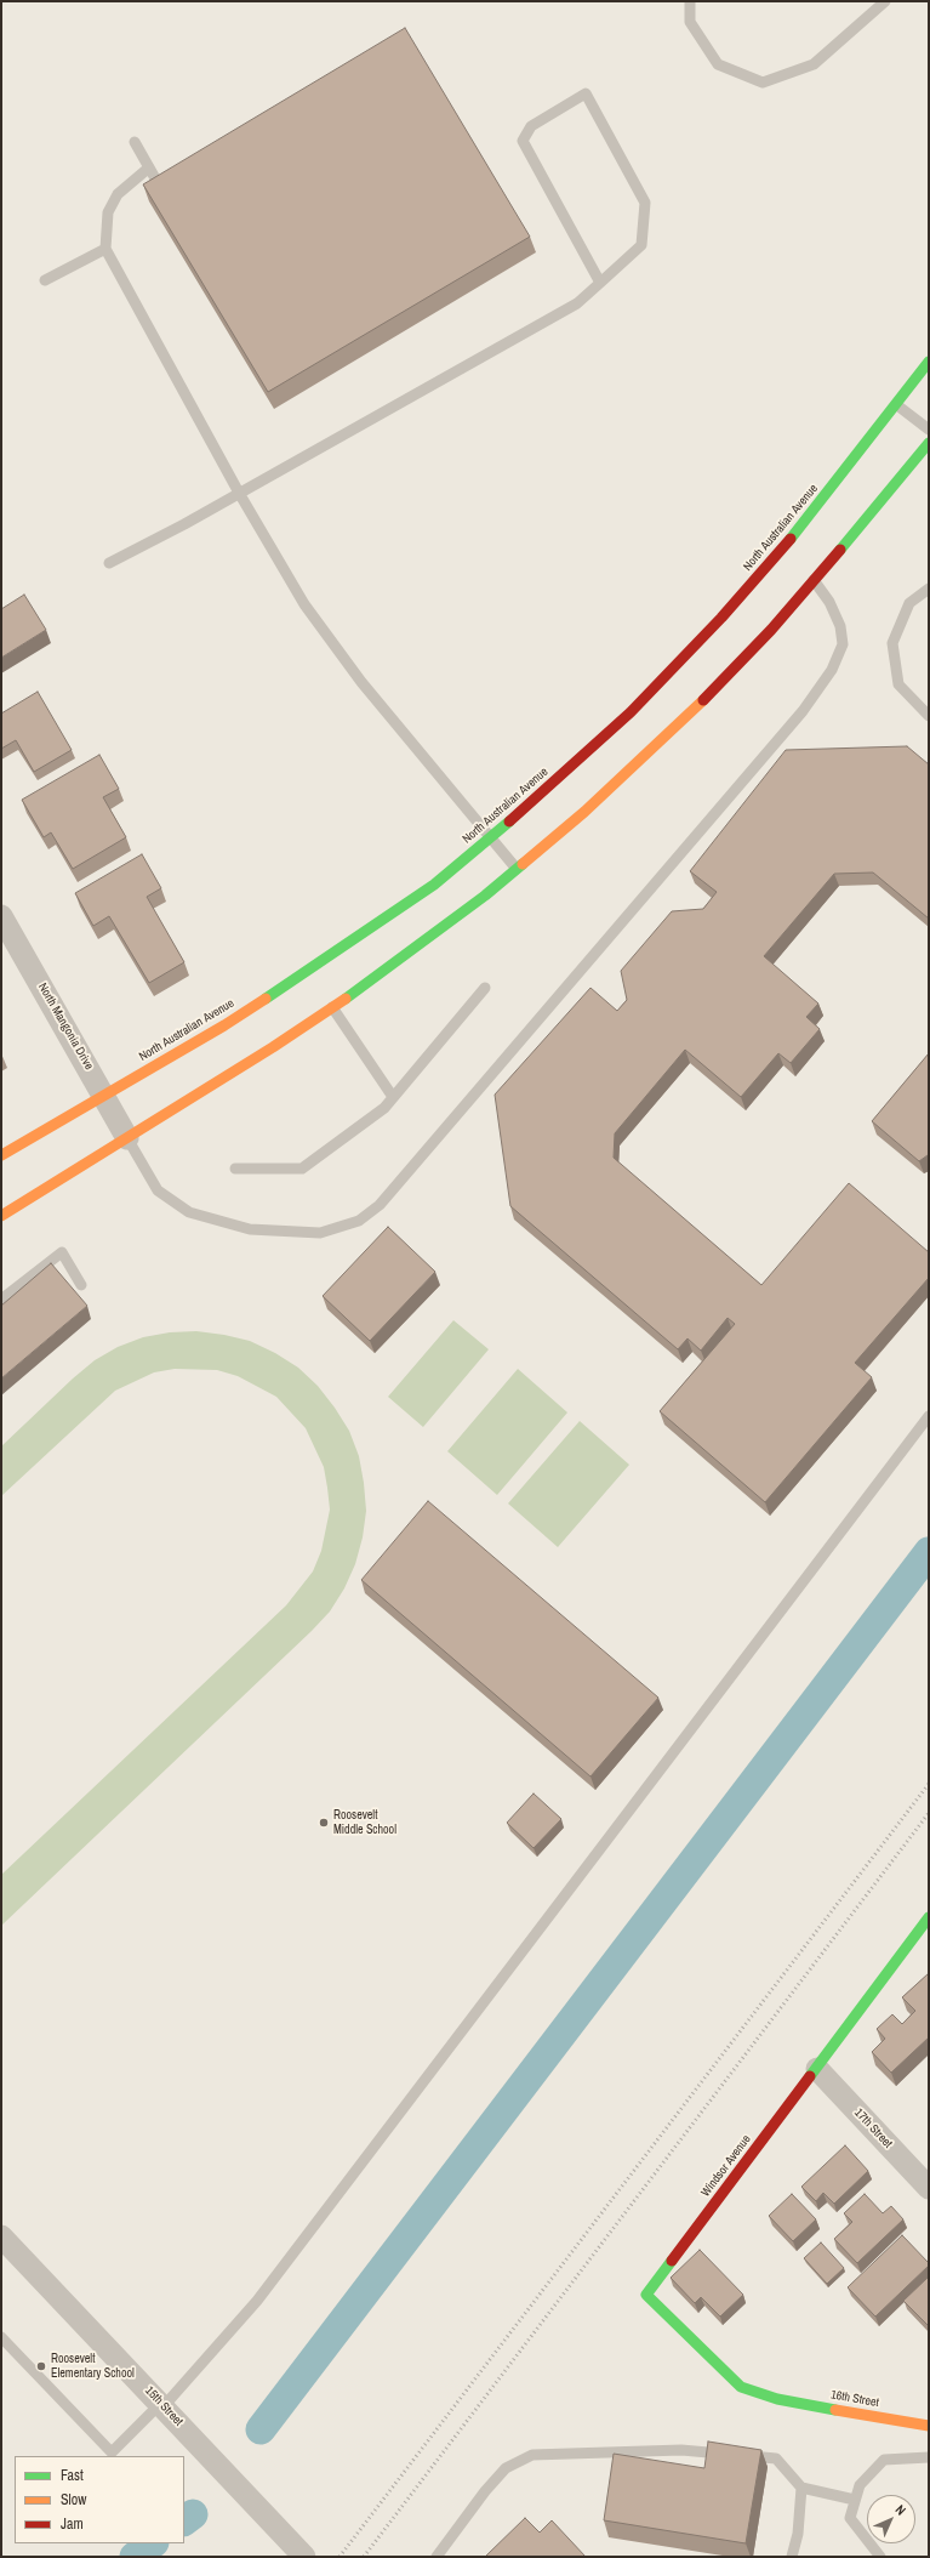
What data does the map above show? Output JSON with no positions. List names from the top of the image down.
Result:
{
  "streets": {
    "main road": ["North Australian Avenue", "Windsor Avenue", "16th Street"],
    "street": ["North Mangonia Drive", "17th Street", "15th Street"]
  },
  "crossings": [
    ["North Australian Avenue", "North Mangonia Drive"],
    ["17th Street", "Windsor Avenue"],
    ["Windsor Avenue", "16th Street"]
  ],
  "places": ["Roosevelt Middle School", "Roosevelt Elementary School"],
  "legend": ["Fast", "Slow", "Jam"],
  "north": "top right"
}
